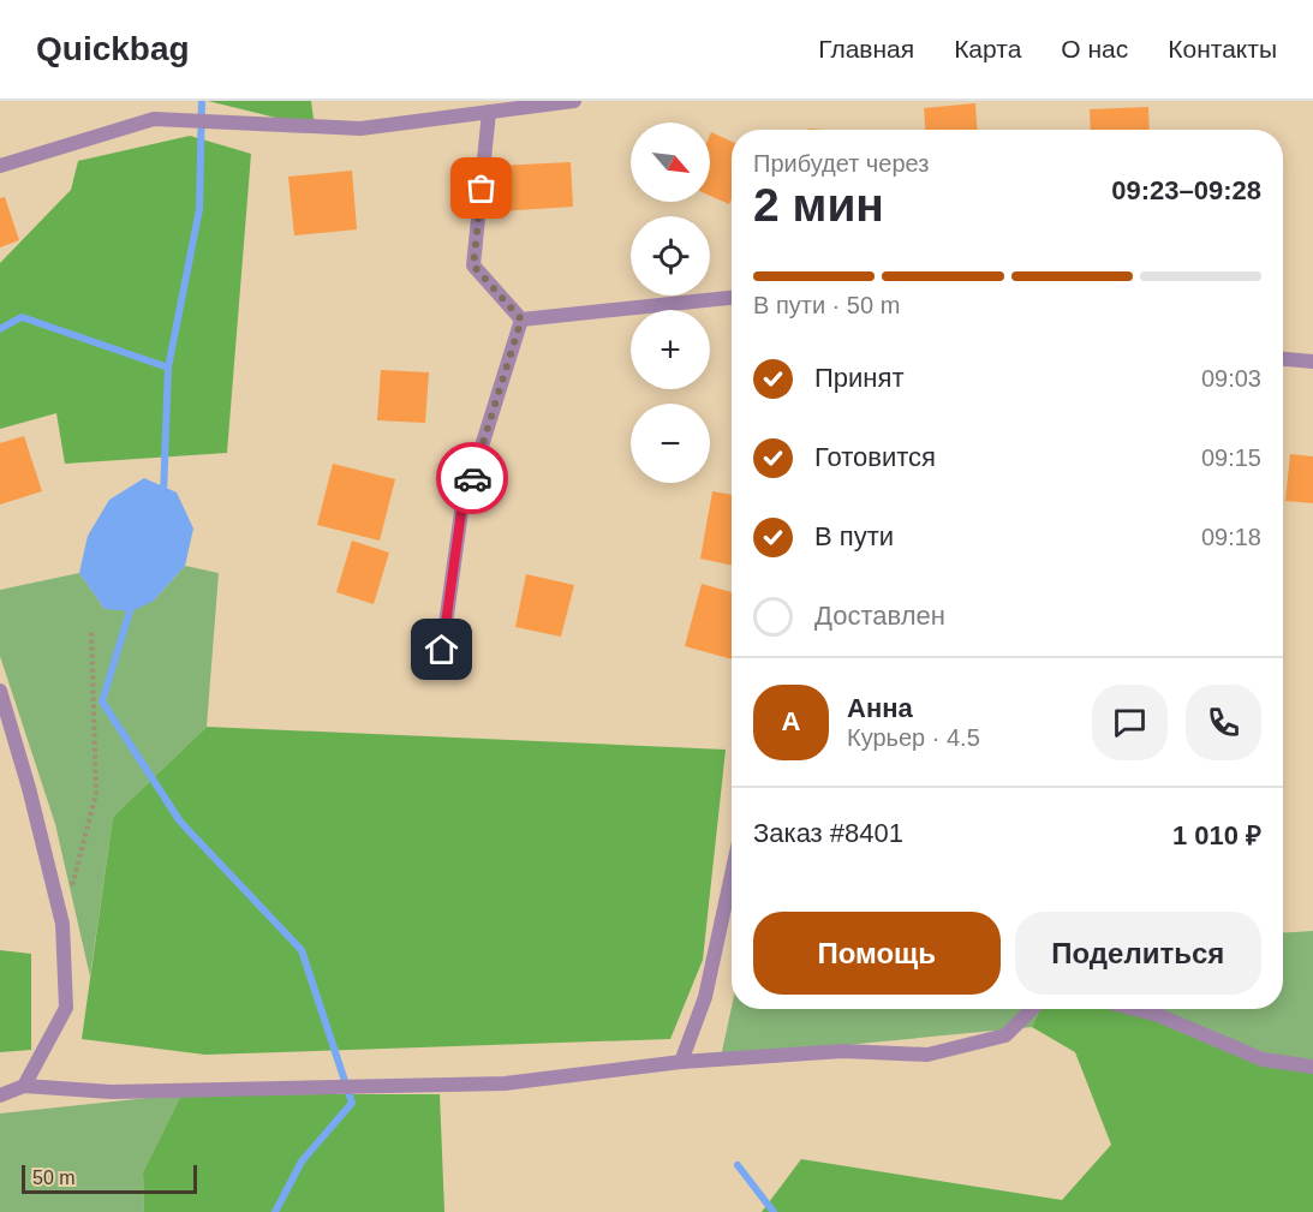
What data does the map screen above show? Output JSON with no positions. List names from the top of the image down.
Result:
{
  "scale_bar": "50 m",
  "north": "bottom right",
  "page": {
    "header": "Quickbag",
    "nav": [
      "Главная",
      "Карта",
      "О нас",
      "Контакты"
    ],
    "map_buttons": ["+", "−"],
    "heading": ["2 мин", "Прибудет через", "09:23–09:28"],
    "panel": [
      "Анна",
      "Курьер · 4.5",
      "Заказ #8401",
      "1 010 ₽"
    ],
    "bar": "В пути · 50 m",
    "list": [
      ["Принят", "09:03"],
      ["Готовится", "09:15"],
      ["В пути", "09:18"],
      "Доставлен"
    ],
    "round": "А",
    "buttons": ["Помощь", "Поделиться"],
    "scale": "50 m"
  }
}
